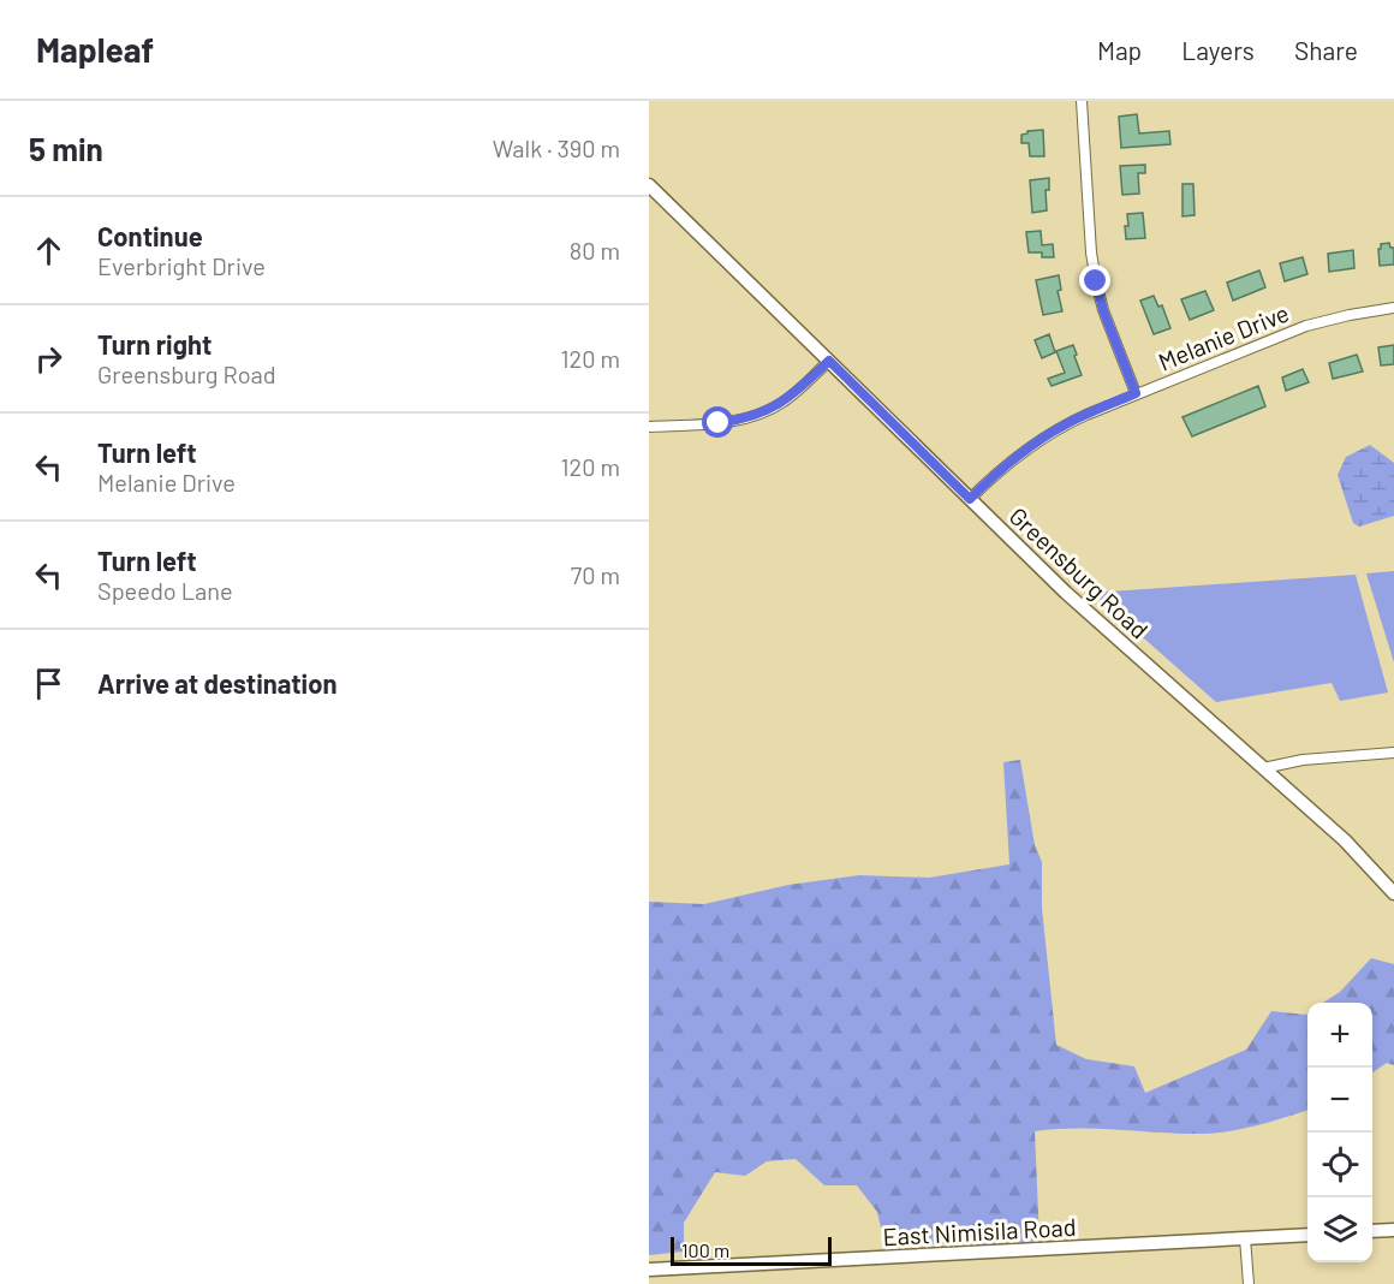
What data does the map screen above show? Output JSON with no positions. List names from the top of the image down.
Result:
{
  "streets": {
    "main road": ["Greensburg Road", "East Nimisila Road"],
    "street": ["Melanie Drive"]
  },
  "crossings": [
    ["Melanie Drive", "Greensburg Road"]
  ],
  "scale_bar": "100 m",
  "page": {
    "header": "Mapleaf",
    "nav": ["Map", "Layers", "Share"],
    "heading": ["5 min", "Walk · 390 m"],
    "list": [
      ["Continue", "Everbright Drive", "80 m"],
      ["Turn right", "Greensburg Road", "120 m"],
      ["Turn left", "Melanie Drive", "120 m"],
      ["Turn left", "Speedo Lane", "70 m"],
      "Arrive at destination"
    ],
    "map_buttons": ["+", "−"],
    "scale": "100 m"
  }
}
